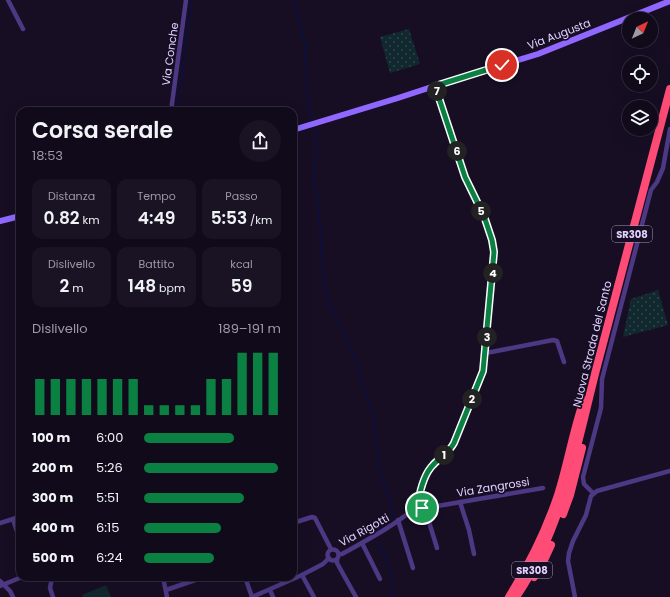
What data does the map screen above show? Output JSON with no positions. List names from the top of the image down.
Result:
{
  "streets": {
    "highway": ["SR308", "Nuova Strada del Santo"],
    "street": [
      "Via Augusta",
      "Via Conche",
      "Via Zangrossi",
      "Via Rigotti"
    ]
  },
  "crossings": [
    ["Via Zangrossi", "Via Rigotti"]
  ],
  "north": "top right",
  "page": {
    "pins": [
      "7",
      "6",
      "5",
      "4",
      "3",
      "2",
      "1"
    ],
    "heading": ["Corsa serale", "18:53"],
    "stats": [
      ["Distanza", "0.82 km"],
      ["Tempo", "4:49"],
      ["Passo", "5:53 /km"],
      ["Dislivello", "2 m"],
      ["Battito", "148 bpm"],
      ["kcal", "59"]
    ],
    "chart": ["Dislivello", "189–191 m"],
    "list": [
      {
        "name": "100 m",
        "note": "6:00"
      },
      {
        "name": "200 m",
        "note": "5:26"
      },
      {
        "name": "300 m",
        "note": "5:51"
      },
      {
        "name": "400 m",
        "note": "6:15"
      },
      {
        "name": "500 m",
        "note": "6:24"
      }
    ]
  }
}
